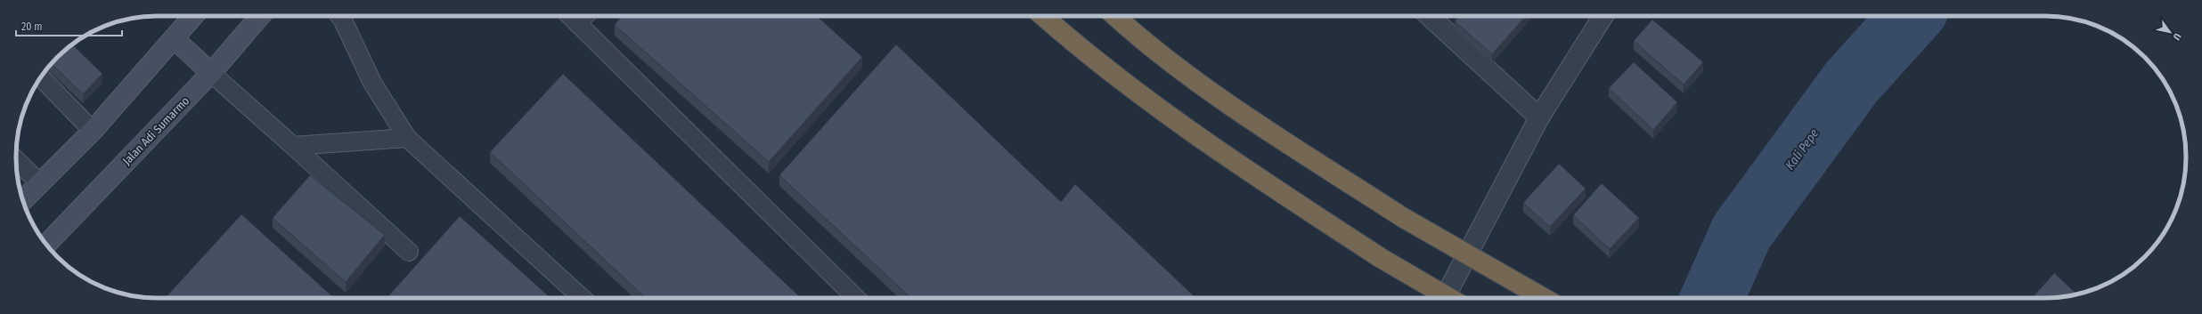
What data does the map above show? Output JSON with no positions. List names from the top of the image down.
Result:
{
  "streets": {
    "main road": ["Jalan Adi Sumarmo"]
  },
  "water": ["Kali Pepe"],
  "scale_bar": "20 m",
  "north": "bottom right"
}
